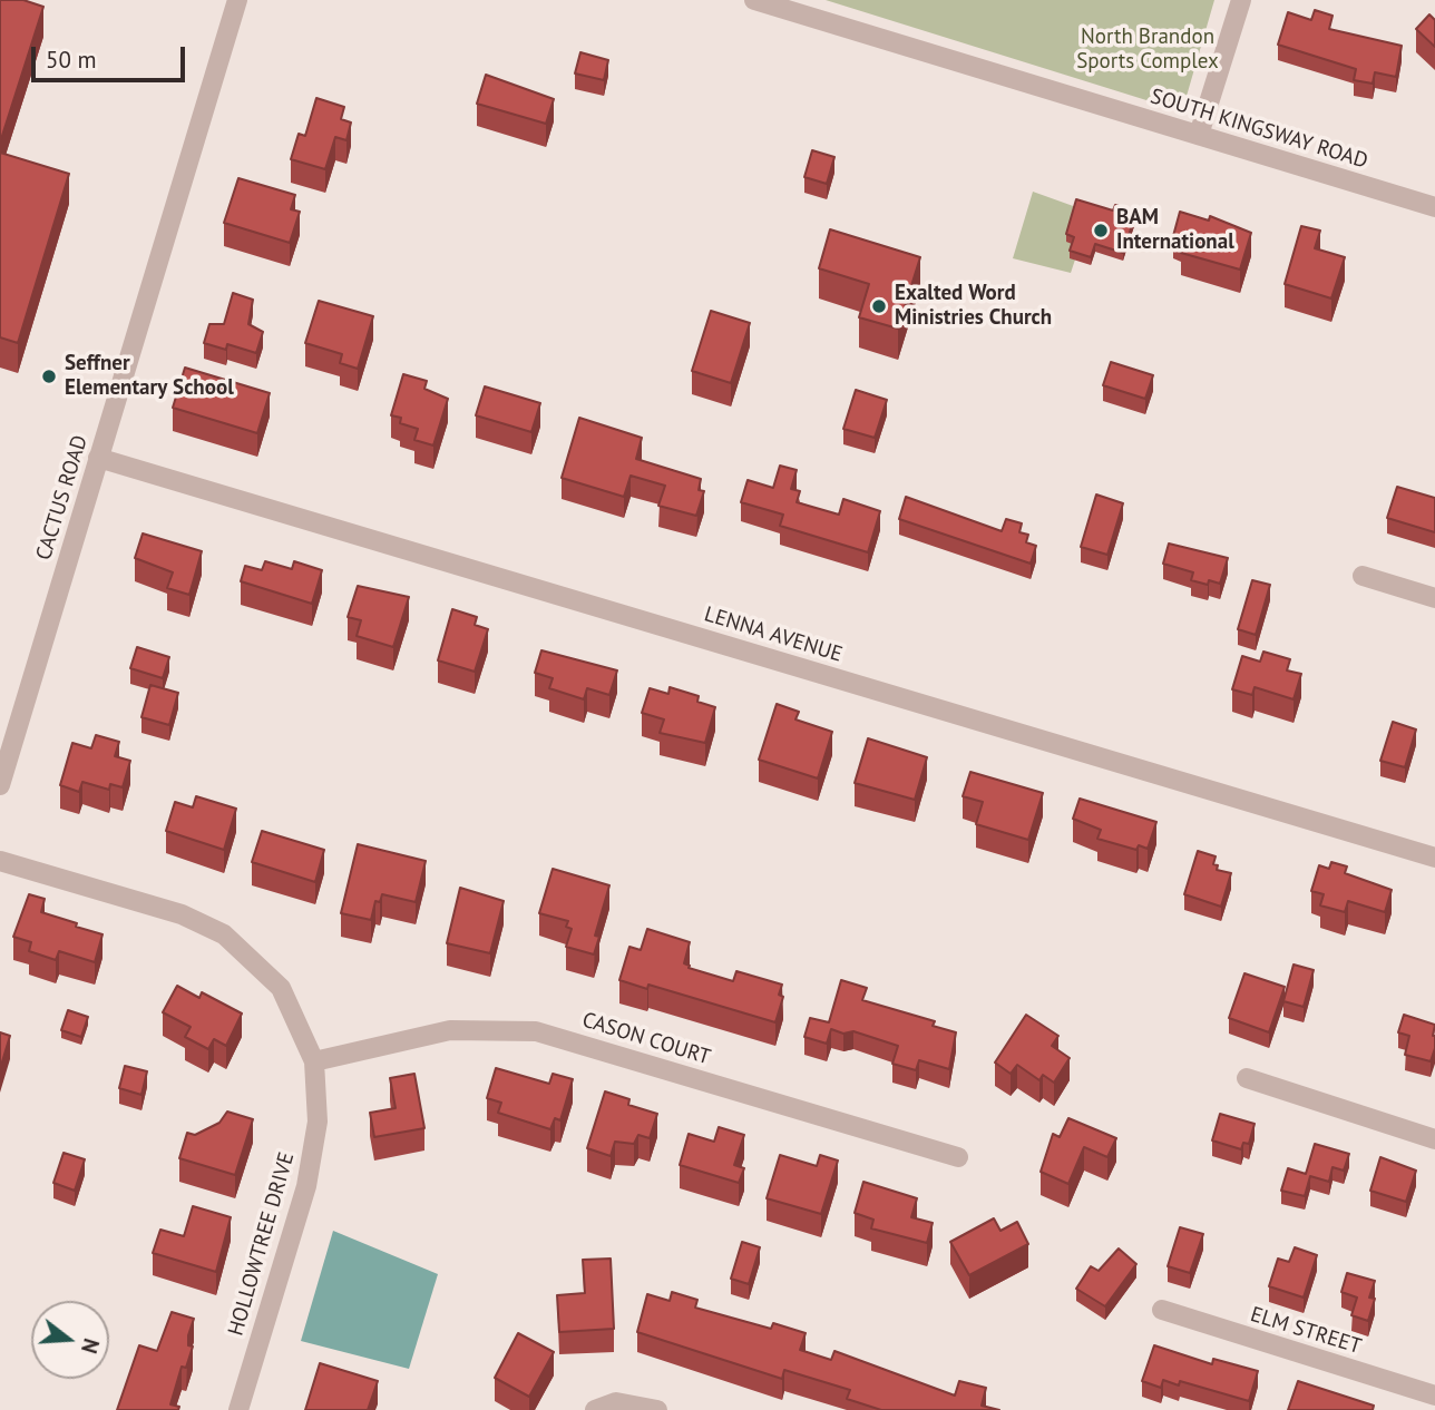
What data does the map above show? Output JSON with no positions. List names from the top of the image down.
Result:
{
  "streets": {
    "street": [
      "SOUTH KINGSWAY ROAD",
      "CACTUS ROAD",
      "LENNA AVENUE",
      "CASON COURT",
      "HOLLOWTREE DRIVE",
      "ELM STREET"
    ]
  },
  "crossings": [
    ["CACTUS ROAD", "LENNA AVENUE"],
    ["CASON COURT", "HOLLOWTREE DRIVE"]
  ],
  "parks": ["North Brandon Sports Complex"],
  "places": ["BAM International", "Exalted Word Ministries Church", "Seffner Elementary School"],
  "scale_bar": "50 m",
  "north": "right"
}
